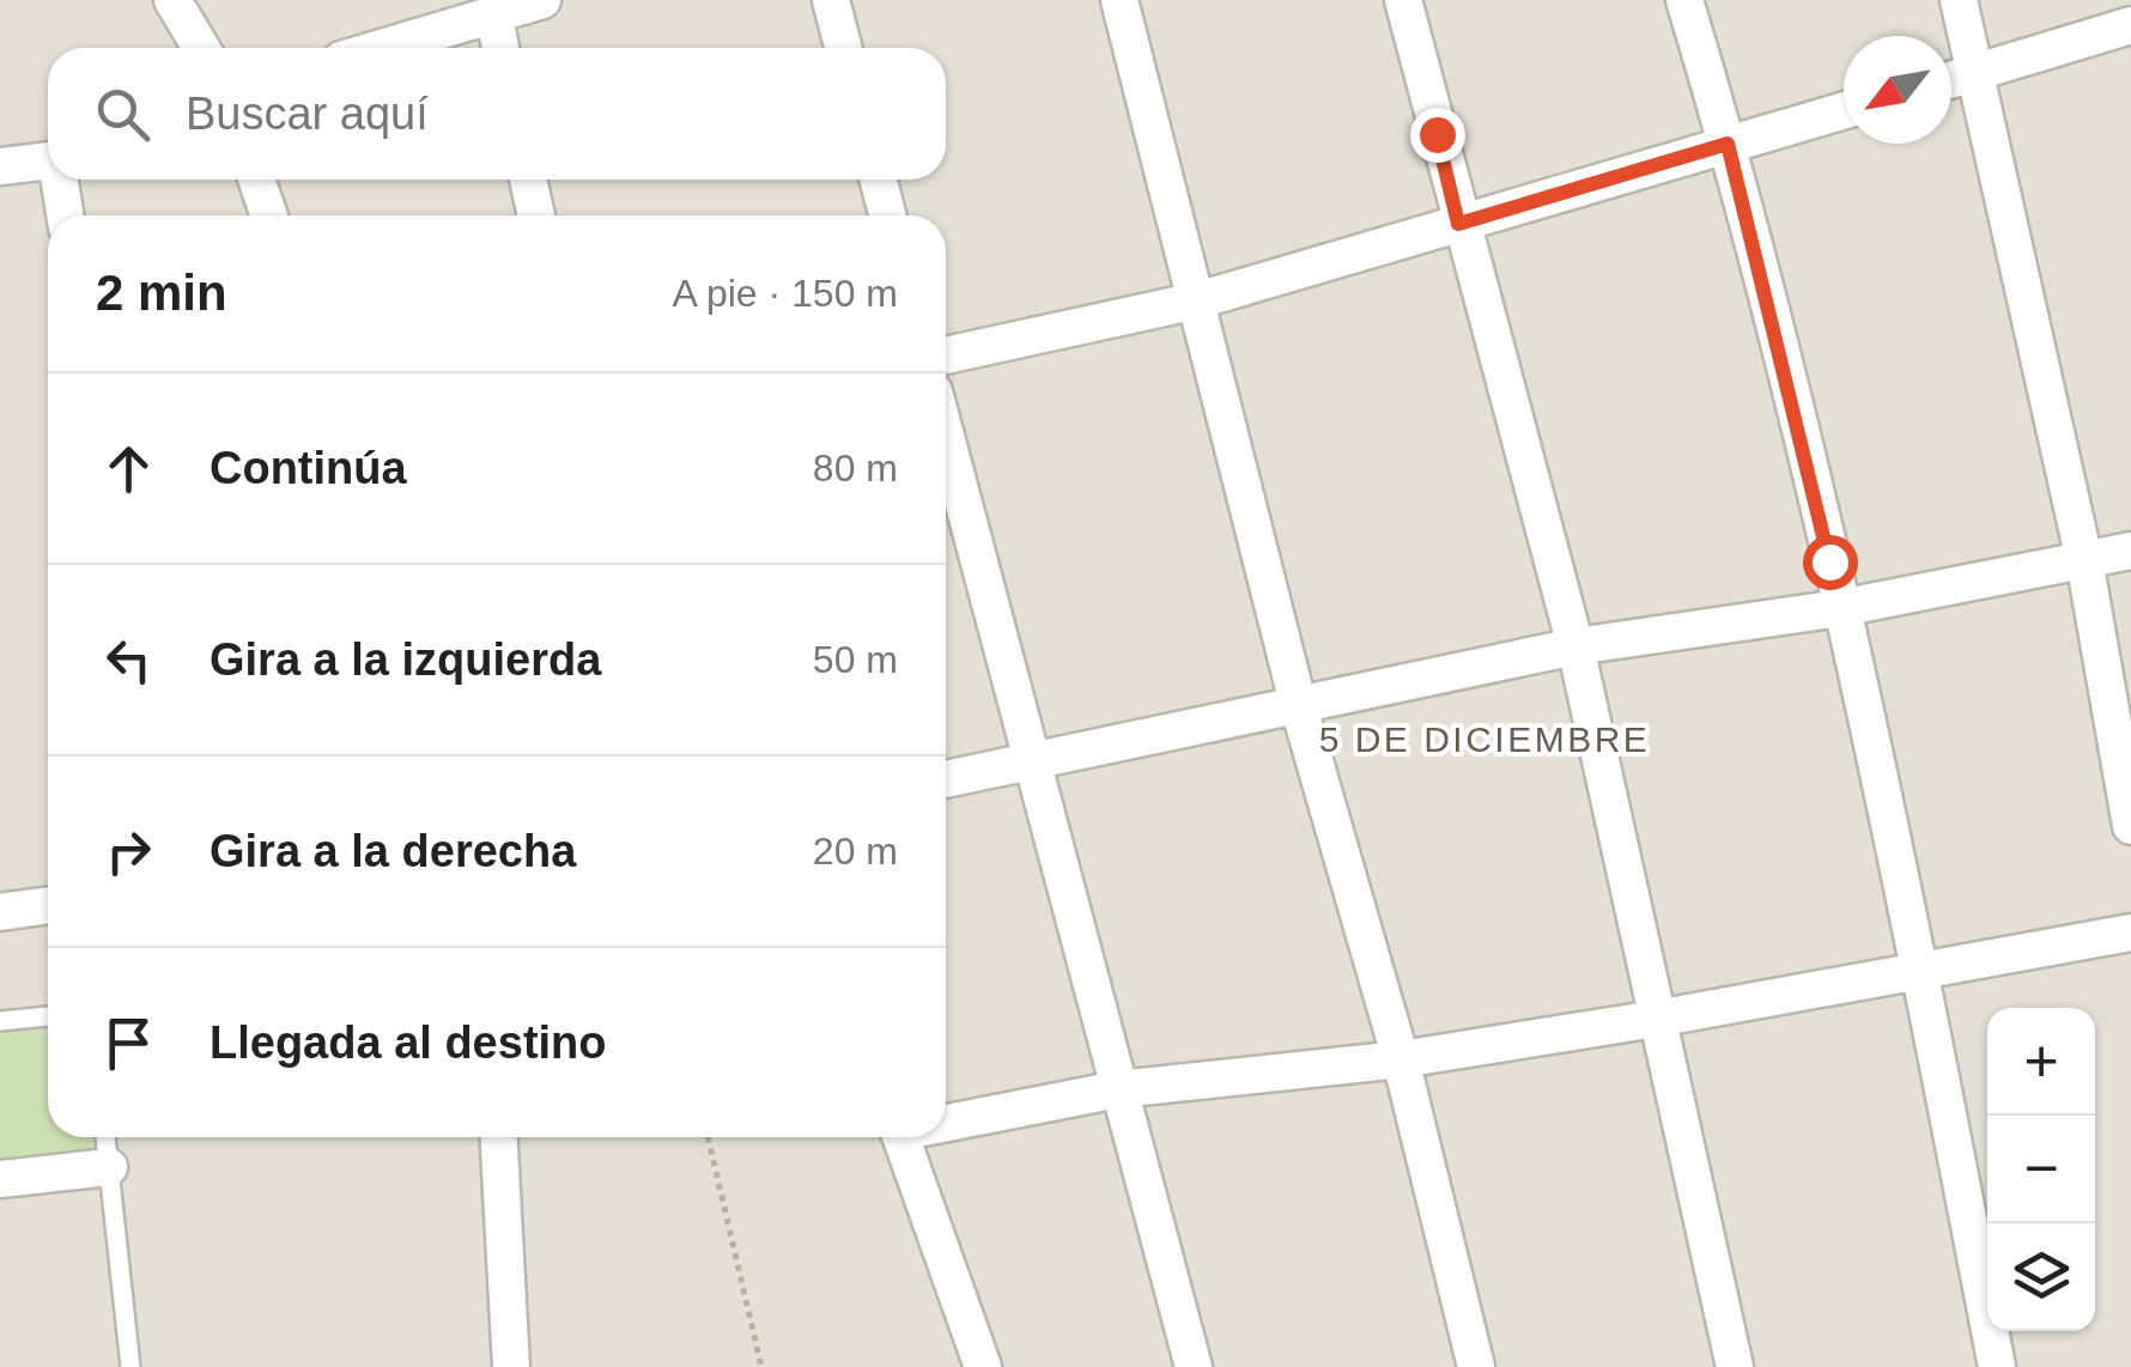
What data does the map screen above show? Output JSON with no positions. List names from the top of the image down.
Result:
{
  "districts": ["5 DE DICIEMBRE"],
  "north": "bottom left",
  "page": {
    "search": "Buscar aquí",
    "heading": ["2 min", "A pie · 150 m"],
    "list": [
      ["Continúa", "80 m"],
      ["Gira a la izquierda", "50 m"],
      ["Gira a la derecha", "20 m"],
      "Llegada al destino"
    ],
    "map_buttons": ["+", "−"]
  }
}
